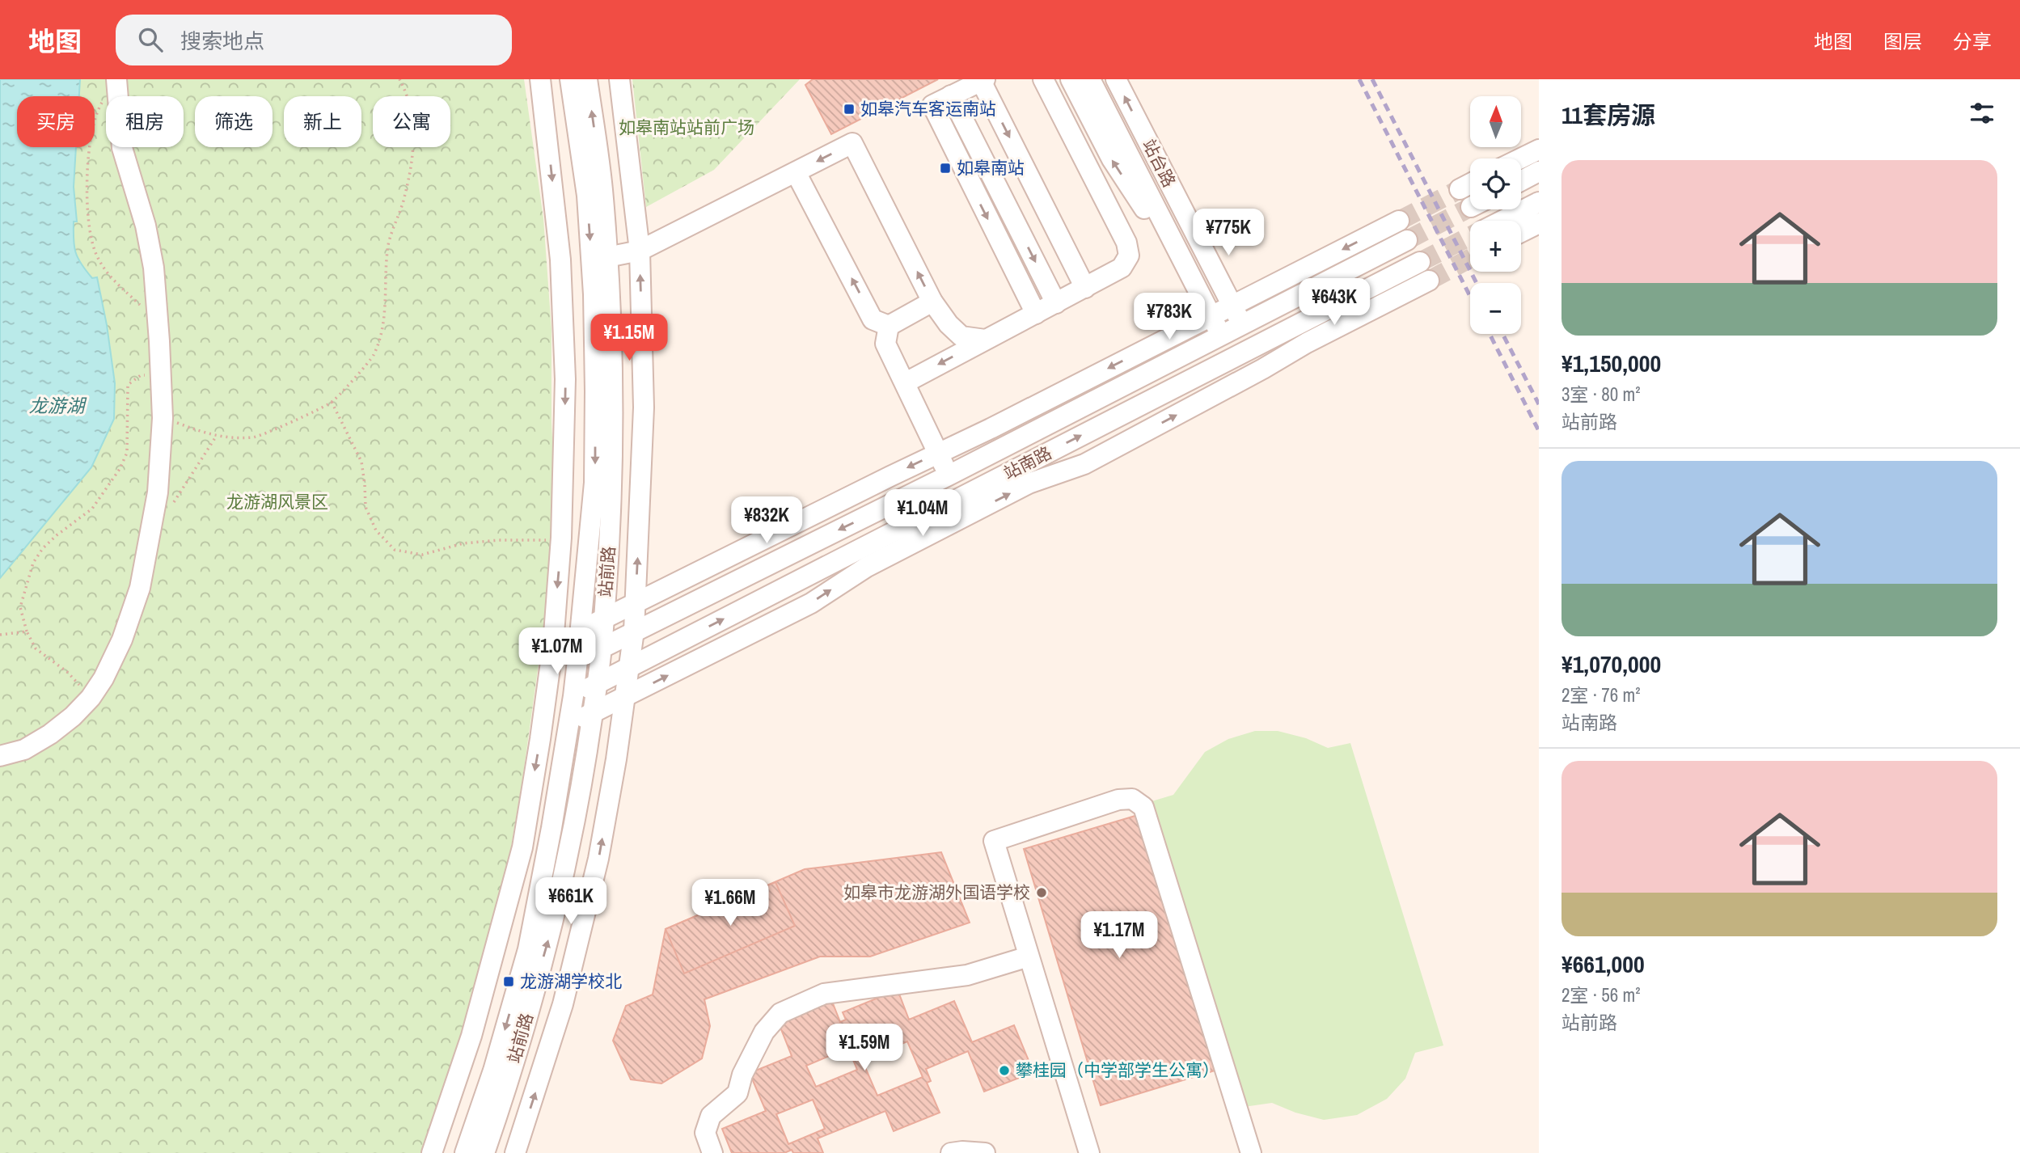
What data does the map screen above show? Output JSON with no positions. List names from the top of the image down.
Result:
{
  "streets": {
    "street": ["站台路", "站南路", "站前路"]
  },
  "crossings": [
    ["站台路", "站南路"],
    ["站南路", "站前路"]
  ],
  "water": ["龙游湖"],
  "parks": ["如皋南站站前广场", "龙游湖风景区"],
  "places": {
    "transit": ["如皋汽车客运南站", "如皋南站", "龙游湖学校北"],
    "other": ["如皋市龙游湖外国语学校", "攀桂园（中学部学生公寓）"]
  },
  "north": "top",
  "page": {
    "header": "地图",
    "search": "搜索地点",
    "nav": ["地图", "图层", "分享"],
    "heading": "11套房源",
    "map_buttons": ["+", "−"],
    "chip": [
      "买房",
      "租房",
      "筛选",
      "新上",
      "公寓"
    ],
    "list": [
      {
        "name": "¥1,150,000",
        "note": "3室 · 80 m² · 站前路"
      },
      {
        "name": "¥1,070,000",
        "note": "2室 · 76 m² · 站南路"
      },
      {
        "name": "¥661,000",
        "note": "2室 · 56 m² · 站前路"
      }
    ],
    "price": [
      "¥775K",
      "¥643K",
      "¥783K",
      "¥1.15M",
      "¥1.04M",
      "¥832K",
      "¥1.07M",
      "¥661K",
      "¥1.66M",
      "¥1.17M",
      "¥1.59M"
    ]
  }
}
